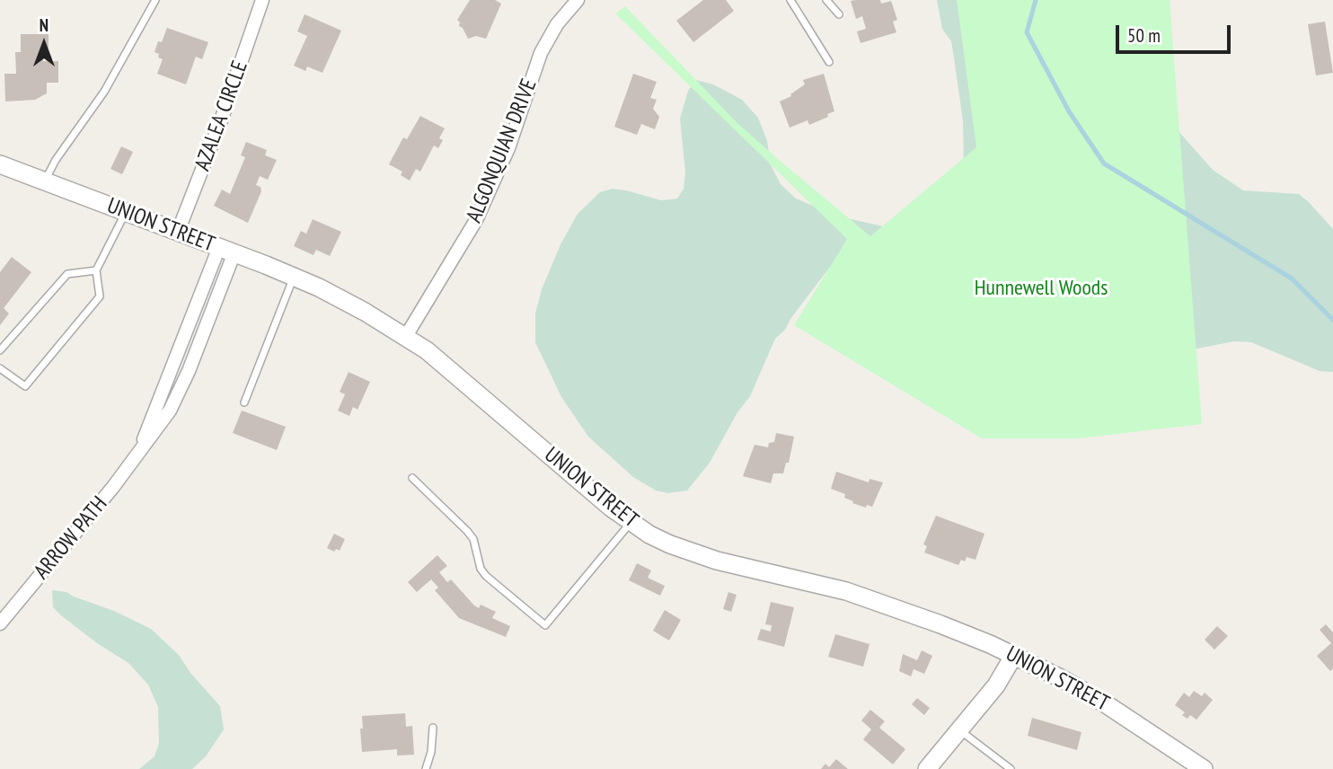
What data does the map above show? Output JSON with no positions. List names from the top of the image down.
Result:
{
  "streets": {
    "street": [
      "AZALEA CIRCLE",
      "ALGONQUIAN DRIVE",
      "UNION STREET",
      "ARROW PATH"
    ]
  },
  "crossings": [
    ["AZALEA CIRCLE", "UNION STREET"],
    ["ALGONQUIAN DRIVE", "UNION STREET"],
    ["UNION STREET", "ARROW PATH"]
  ],
  "parks": ["Hunnewell Woods"],
  "scale_bar": "50 m",
  "north": "top"
}
